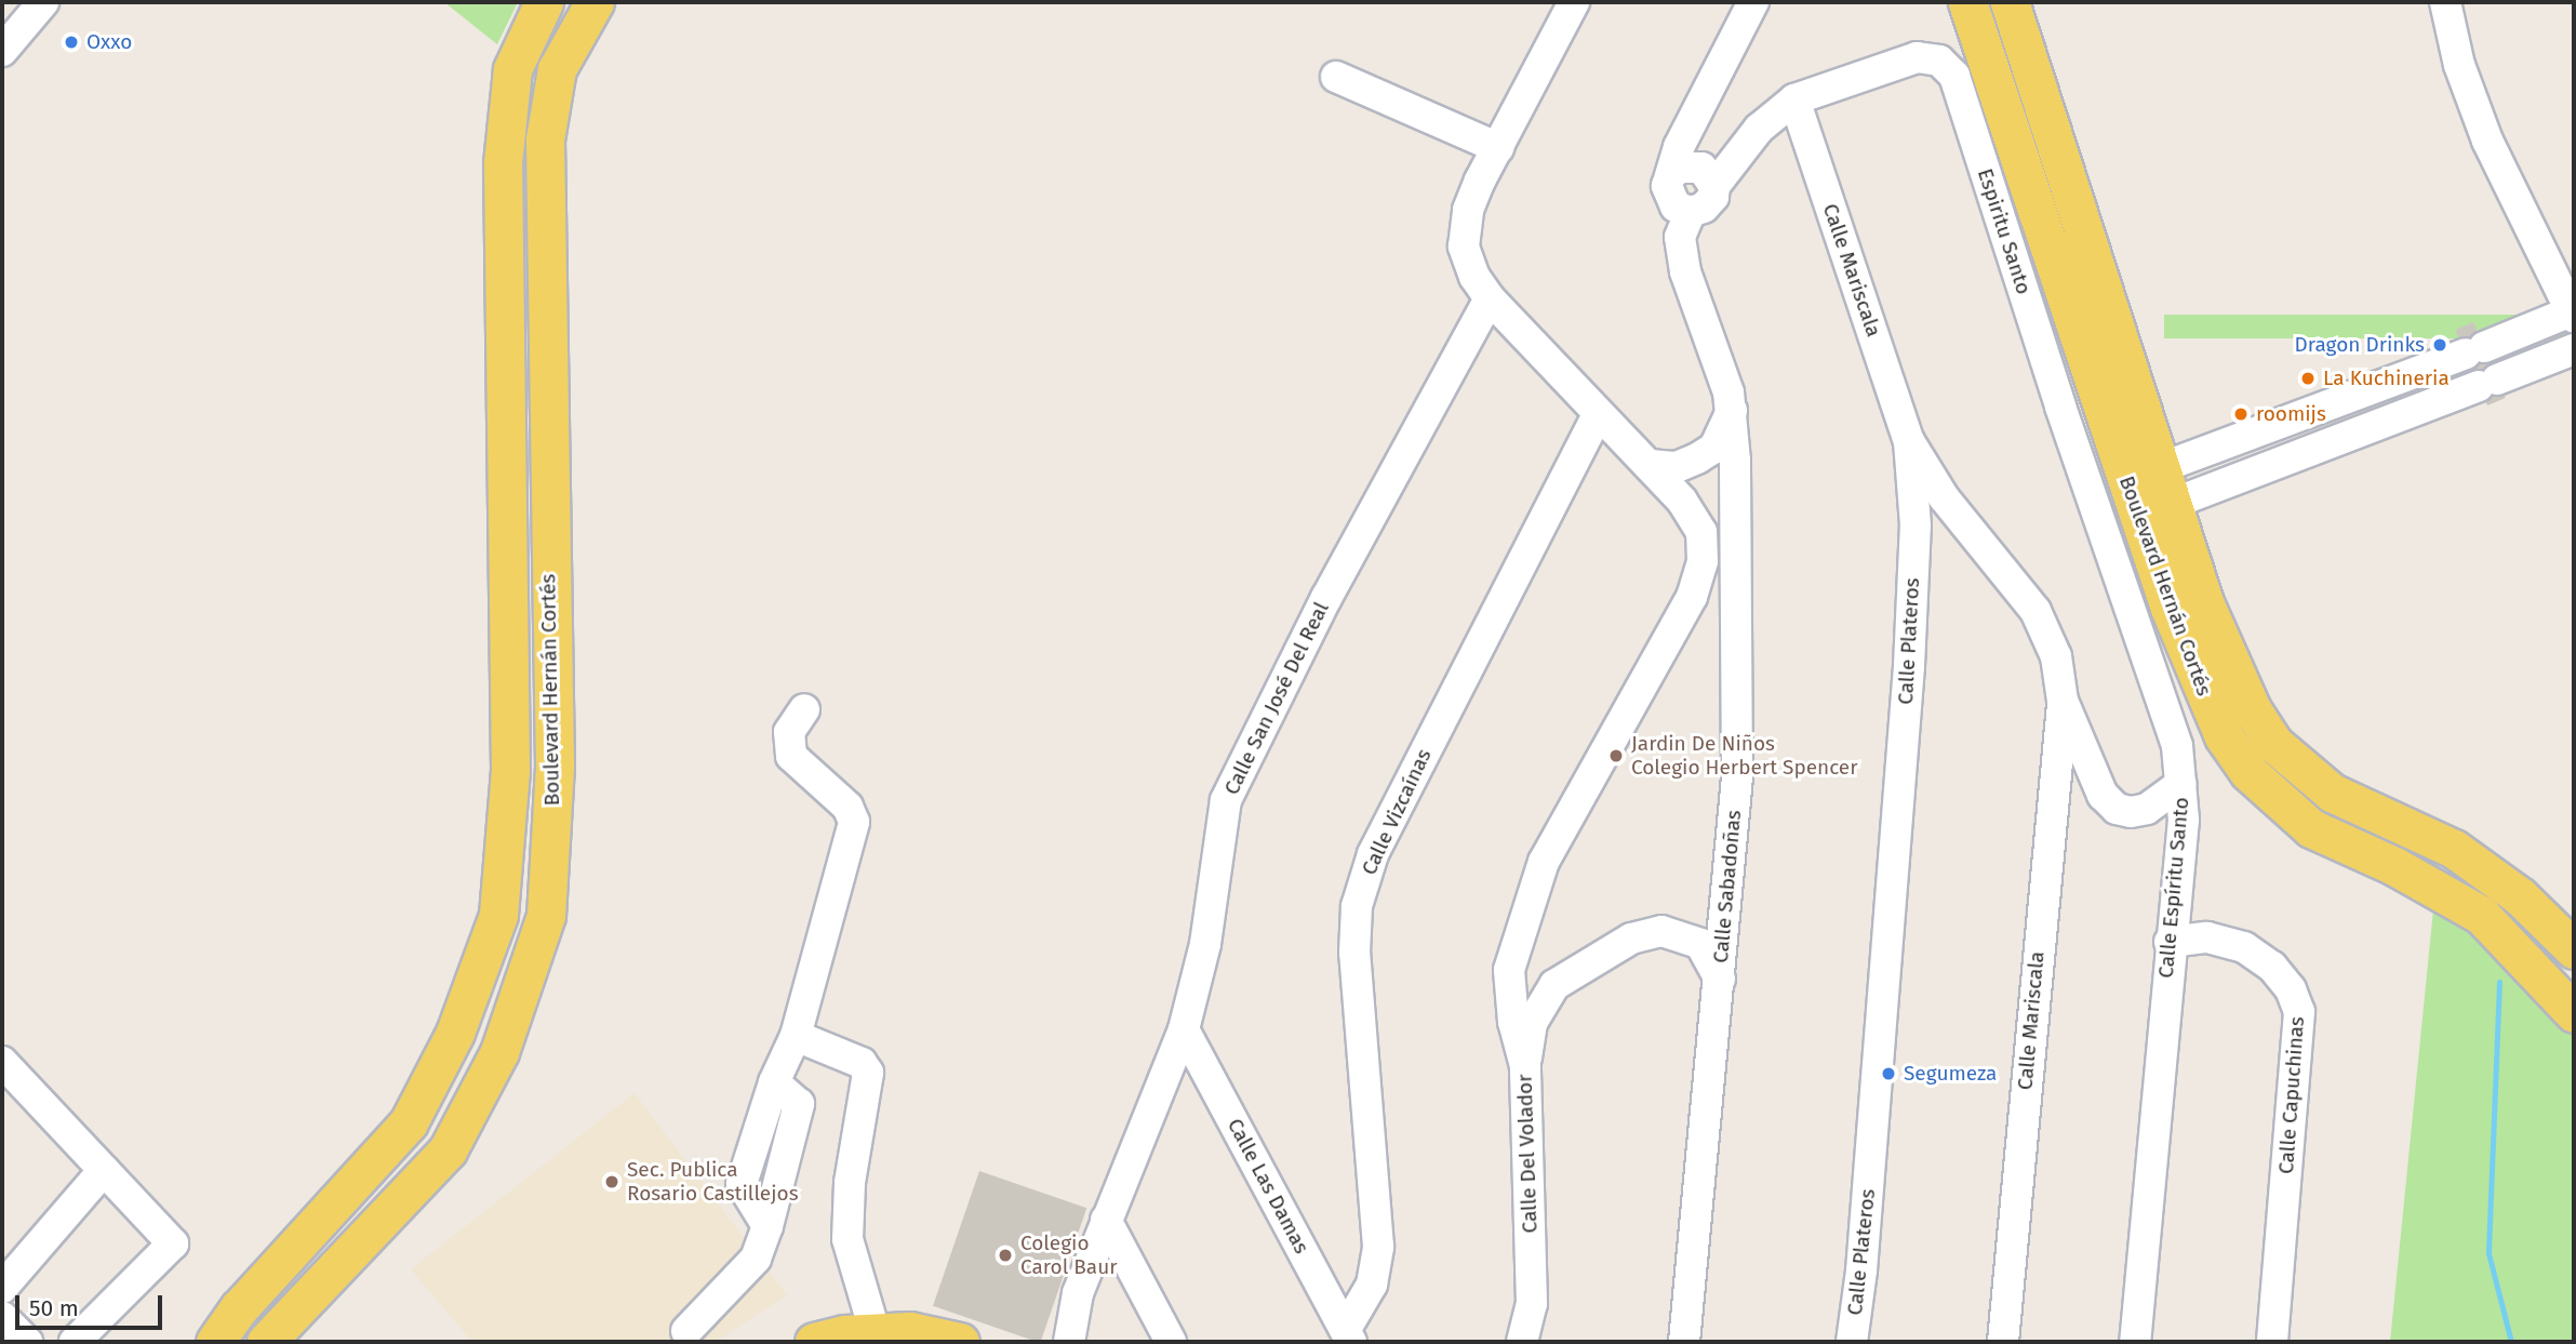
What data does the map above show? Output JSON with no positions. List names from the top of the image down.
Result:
{
  "streets": {
    "main road": ["Boulevard Hernán Cortés"],
    "street": [
      "Espiritu Santo",
      "Calle Mariscala",
      "Calle Plateros",
      "Calle San José Del Real",
      "Calle Vizcaínas",
      "Calle Sabadoñas",
      "Calle Espíritu Santo",
      "Calle Capuchinas",
      "Calle Del Volador",
      "Calle Las Damas"
    ]
  },
  "crossings": [
    ["Espiritu Santo", "Calle Sabadoñas"],
    ["Espiritu Santo", "Calle Espíritu Santo"],
    ["Calle Mariscala", "Calle Plateros"],
    ["Calle Mariscala", "Calle Sabadoñas"],
    ["Calle San José Del Real", "Calle Las Damas"],
    ["Calle Vizcaínas", "Calle Del Volador"],
    ["Calle Vizcaínas", "Calle Las Damas"],
    ["Calle Espíritu Santo", "Calle Capuchinas"]
  ],
  "places": [
    "Oxxo",
    "Dragon Drinks",
    "La Kuchineria",
    "roomijs",
    "Jardin De Niños Colegio Herbert Spencer",
    "Segumeza",
    "Sec. Publica Rosario Castillejos",
    "Colegio Carol Baur"
  ],
  "scale_bar": "50 m"
}
